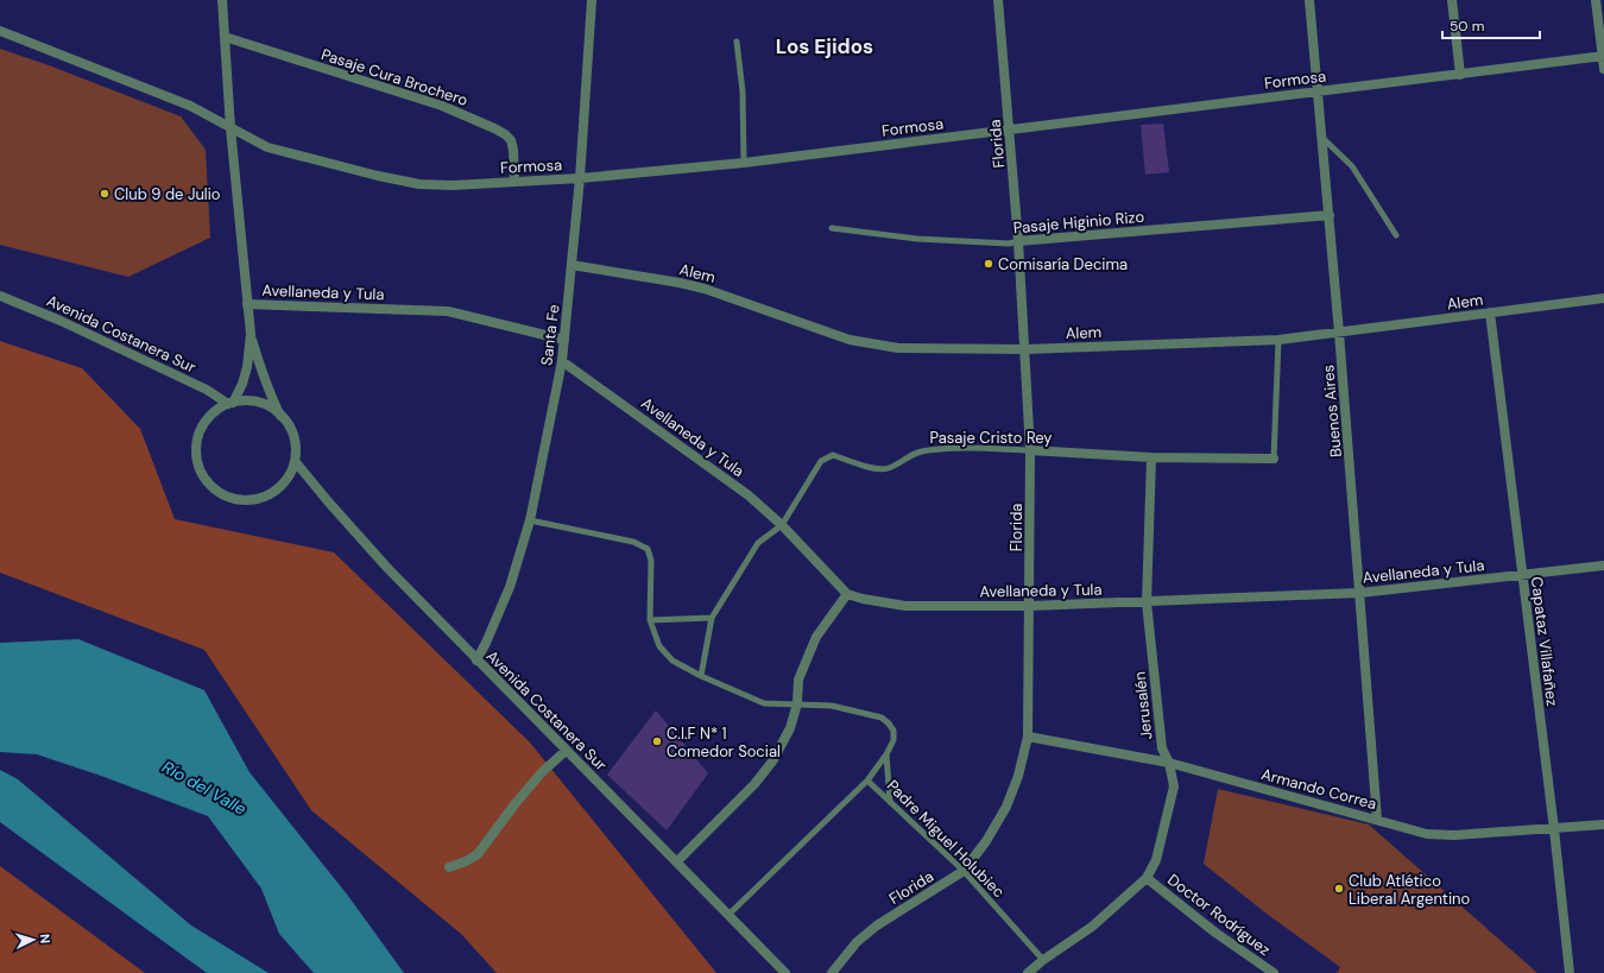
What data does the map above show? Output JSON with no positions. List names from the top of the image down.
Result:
{
  "streets": {
    "street": [
      "Pasaje Cura Brochero",
      "Formosa",
      "Florida",
      "Pasaje Higinio Rizo",
      "Alem",
      "Avellaneda y Tula",
      "Avenida Costanera Sur",
      "Santa Fe",
      "Buenos Aires",
      "Pasaje Cristo Rey",
      "Capataz Villafañez",
      "Jerusalén",
      "Armando Correa",
      "Doctor Rodríguez"
    ],
    "lane": ["Padre Miguel Holubiec"]
  },
  "crossings": [
    ["Pasaje Cura Brochero", "Formosa"],
    ["Formosa", "Florida"],
    ["Formosa", "Santa Fe"],
    ["Formosa", "Buenos Aires"],
    ["Florida", "Pasaje Higinio Rizo"],
    ["Florida", "Alem"],
    ["Florida", "Avellaneda y Tula"],
    ["Florida", "Pasaje Cristo Rey"],
    ["Florida", "Armando Correa"],
    ["Florida", "Padre Miguel Holubiec"],
    ["Pasaje Higinio Rizo", "Buenos Aires"],
    ["Alem", "Santa Fe"],
    ["Alem", "Buenos Aires"],
    ["Alem", "Pasaje Cristo Rey"],
    ["Alem", "Capataz Villafañez"],
    ["Avellaneda y Tula", "Santa Fe"],
    ["Avellaneda y Tula", "Buenos Aires"],
    ["Avellaneda y Tula", "Pasaje Cristo Rey"],
    ["Avellaneda y Tula", "Capataz Villafañez"],
    ["Avellaneda y Tula", "Jerusalén"],
    ["Avenida Costanera Sur", "Santa Fe"],
    ["Buenos Aires", "Armando Correa"],
    ["Pasaje Cristo Rey", "Jerusalén"],
    ["Capataz Villafañez", "Armando Correa"],
    ["Jerusalén", "Armando Correa"],
    ["Jerusalén", "Padre Miguel Holubiec"],
    ["Jerusalén", "Doctor Rodríguez"]
  ],
  "districts": ["Los Ejidos"],
  "water": ["Río del Valle"],
  "places": [
    "Club 9 de Julio",
    "Comisaría Decima",
    "C.I.F N* 1 Comedor Social",
    "Club Atlético Liberal Argentino"
  ],
  "scale_bar": "50 m",
  "north": "right"
}
